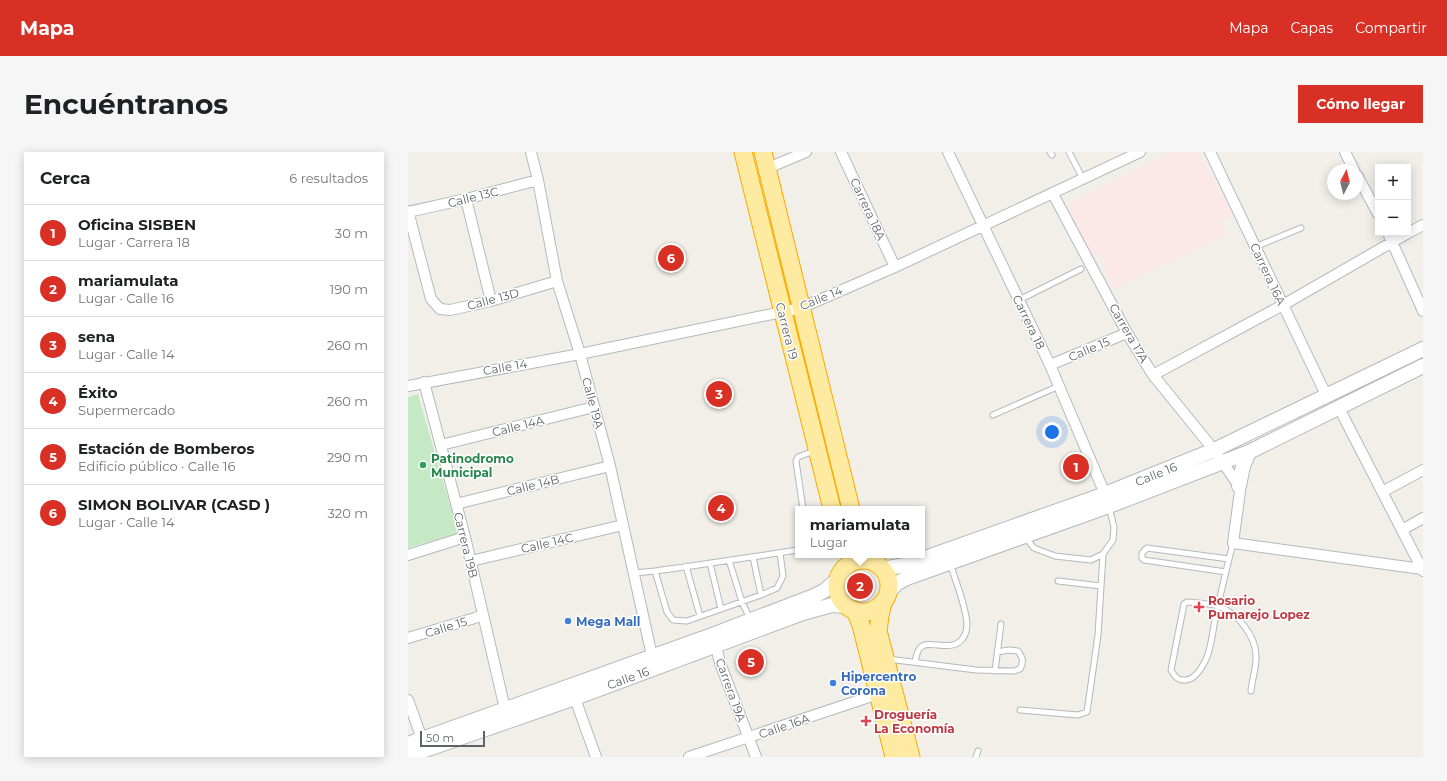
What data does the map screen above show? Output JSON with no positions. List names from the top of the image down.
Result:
{
  "streets": {
    "highway": ["Carrera 19"],
    "main road": ["Calle 16"],
    "street": [
      "Calle 13C",
      "Carrera 18A",
      "Carrera 16A",
      "Calle 14",
      "Calle 13D",
      "Carrera 18",
      "Carrera 17A",
      "Calle 15",
      "Calle 19A",
      "Calle 14A",
      "Calle 14B",
      "Calle 14C",
      "Carrera 19B",
      "Carrera 19A",
      "Calle 16A"
    ]
  },
  "crossings": [
    ["Calle 13C", "Calle 13D"],
    ["Calle 13C", "Calle 19A"],
    ["Carrera 18A", "Calle 14"],
    ["Carrera 16A", "Calle 16"],
    ["Calle 14", "Carrera 18"],
    ["Calle 14", "Carrera 19"],
    ["Calle 14", "Carrera 17A"],
    ["Calle 14", "Calle 19A"],
    ["Calle 14", "Carrera 19B"],
    ["Calle 13D", "Calle 19A"],
    ["Carrera 18", "Calle 15"],
    ["Carrera 18", "Calle 16"],
    ["Carrera 17A", "Calle 15"],
    ["Carrera 17A", "Calle 16"],
    ["Calle 15", "Carrera 19B"],
    ["Calle 19A", "Calle 14A"],
    ["Calle 19A", "Calle 16"],
    ["Calle 19A", "Calle 14B"],
    ["Calle 19A", "Calle 14C"],
    ["Calle 14A", "Carrera 19B"],
    ["Calle 16", "Carrera 19B"],
    ["Calle 16", "Carrera 19A"],
    ["Calle 14B", "Carrera 19B"],
    ["Calle 14C", "Carrera 19B"],
    ["Carrera 19A", "Calle 16A"]
  ],
  "places": {
    "other": ["Patinodromo Municipal", "Mega Mall", "Hipercentro Corona"],
    "health": ["Rosario Pumarejo Lopez", "Droguería La Economía"]
  },
  "scale_bar": "50 m",
  "north": "top",
  "page": {
    "header": "Mapa",
    "nav": ["Mapa", "Capas", "Compartir"],
    "buttons": "Cómo llegar",
    "title": "Encuéntranos",
    "heading": ["Cerca", "6 resultados"],
    "map_buttons": ["+", "−"],
    "list": [
      {
        "mark": "1",
        "name": "Oficina SISBEN",
        "note": "Lugar · Carrera 18",
        "value": "30 m"
      },
      {
        "mark": "2",
        "name": "mariamulata",
        "note": "Lugar · Calle 16",
        "value": "190 m"
      },
      {
        "mark": "3",
        "name": "sena",
        "note": "Lugar · Calle 14",
        "value": "260 m"
      },
      {
        "mark": "4",
        "name": "Éxito",
        "note": "Supermercado",
        "value": "260 m"
      },
      {
        "mark": "5",
        "name": "Estación de Bomberos",
        "note": "Edificio público · Calle 16",
        "value": "290 m"
      },
      {
        "mark": "6",
        "name": "SIMON BOLIVAR (CASD )",
        "note": "Lugar · Calle 14",
        "value": "320 m"
      }
    ],
    "pins": [
      "6",
      "3",
      "1",
      "4",
      "2",
      "5"
    ],
    "popup": ["mariamulata", "Lugar"],
    "scale": "50 m"
  }
}
